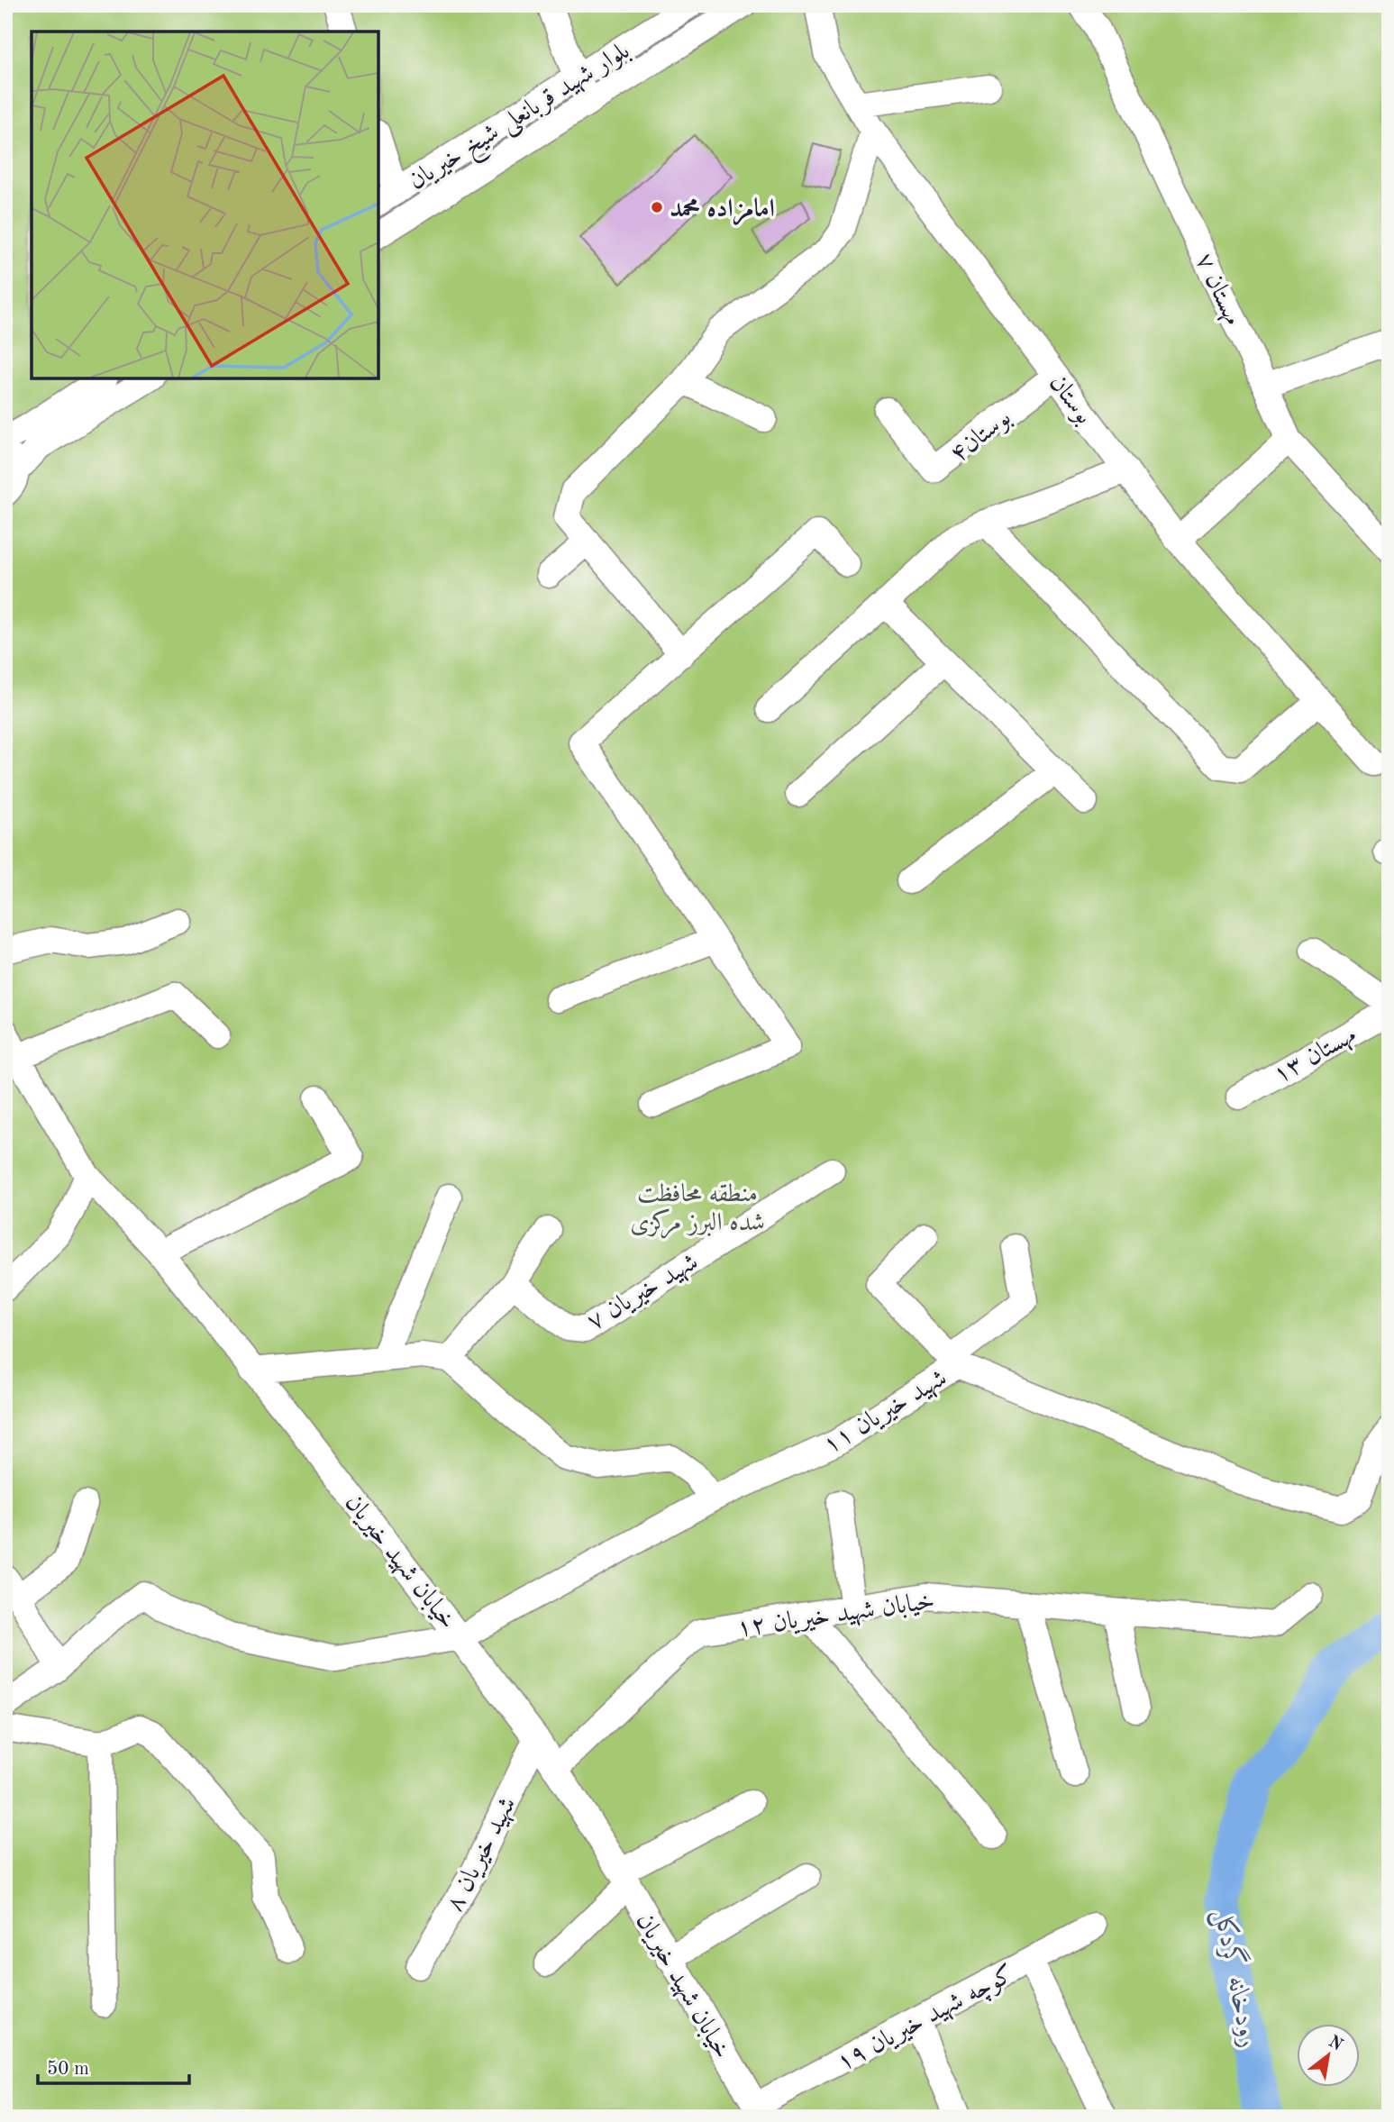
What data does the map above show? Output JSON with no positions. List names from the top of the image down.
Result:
{
  "streets": {
    "street": [
      "بلوار شهید قربانعلی شیخ خیریان",
      "مهستان ۷",
      "بوستان",
      "بوستان۴",
      "مهستان ۱۳",
      "شهید خیریان ۷",
      "شهید خیریان ۱۱",
      "خیابان شهید خیریان",
      "خیابان شهید خیریان ۱۲",
      "شهید خیریان ۸",
      "کوچه شهید خیریان ۱۹"
    ]
  },
  "crossings": [
    ["بوستان", "بوستان۴"],
    ["شهید خیریان ۱۱", "خیابان شهید خیریان"],
    ["خیابان شهید خیریان", "خیابان شهید خیریان ۱۲"],
    ["خیابان شهید خیریان", "شهید خیریان ۸"],
    ["خیابان شهید خیریان", "کوچه شهید خیریان ۱۹"]
  ],
  "water": ["رودخانه گردکل"],
  "parks": ["منطقه محافظت شده البرز مرکزی"],
  "places": ["امامزاده محمد"],
  "scale_bar": "50 m",
  "north": "top right"
}
